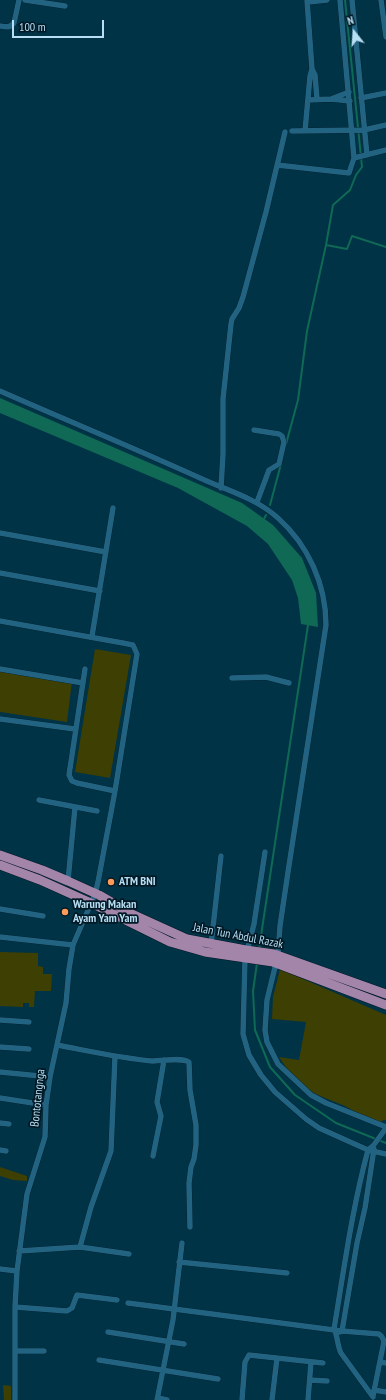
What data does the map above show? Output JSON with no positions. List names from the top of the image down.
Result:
{
  "streets": {
    "main road": ["Jalan Tun Abdul Razak"],
    "street": ["Bontotangnga"]
  },
  "crossings": [
    ["Jalan Tun Abdul Razak", "Bontotangnga"]
  ],
  "places": ["ATM BNI", "Warung Makan Ayam Yam Yam"],
  "scale_bar": "100 m",
  "north": "top"
}
